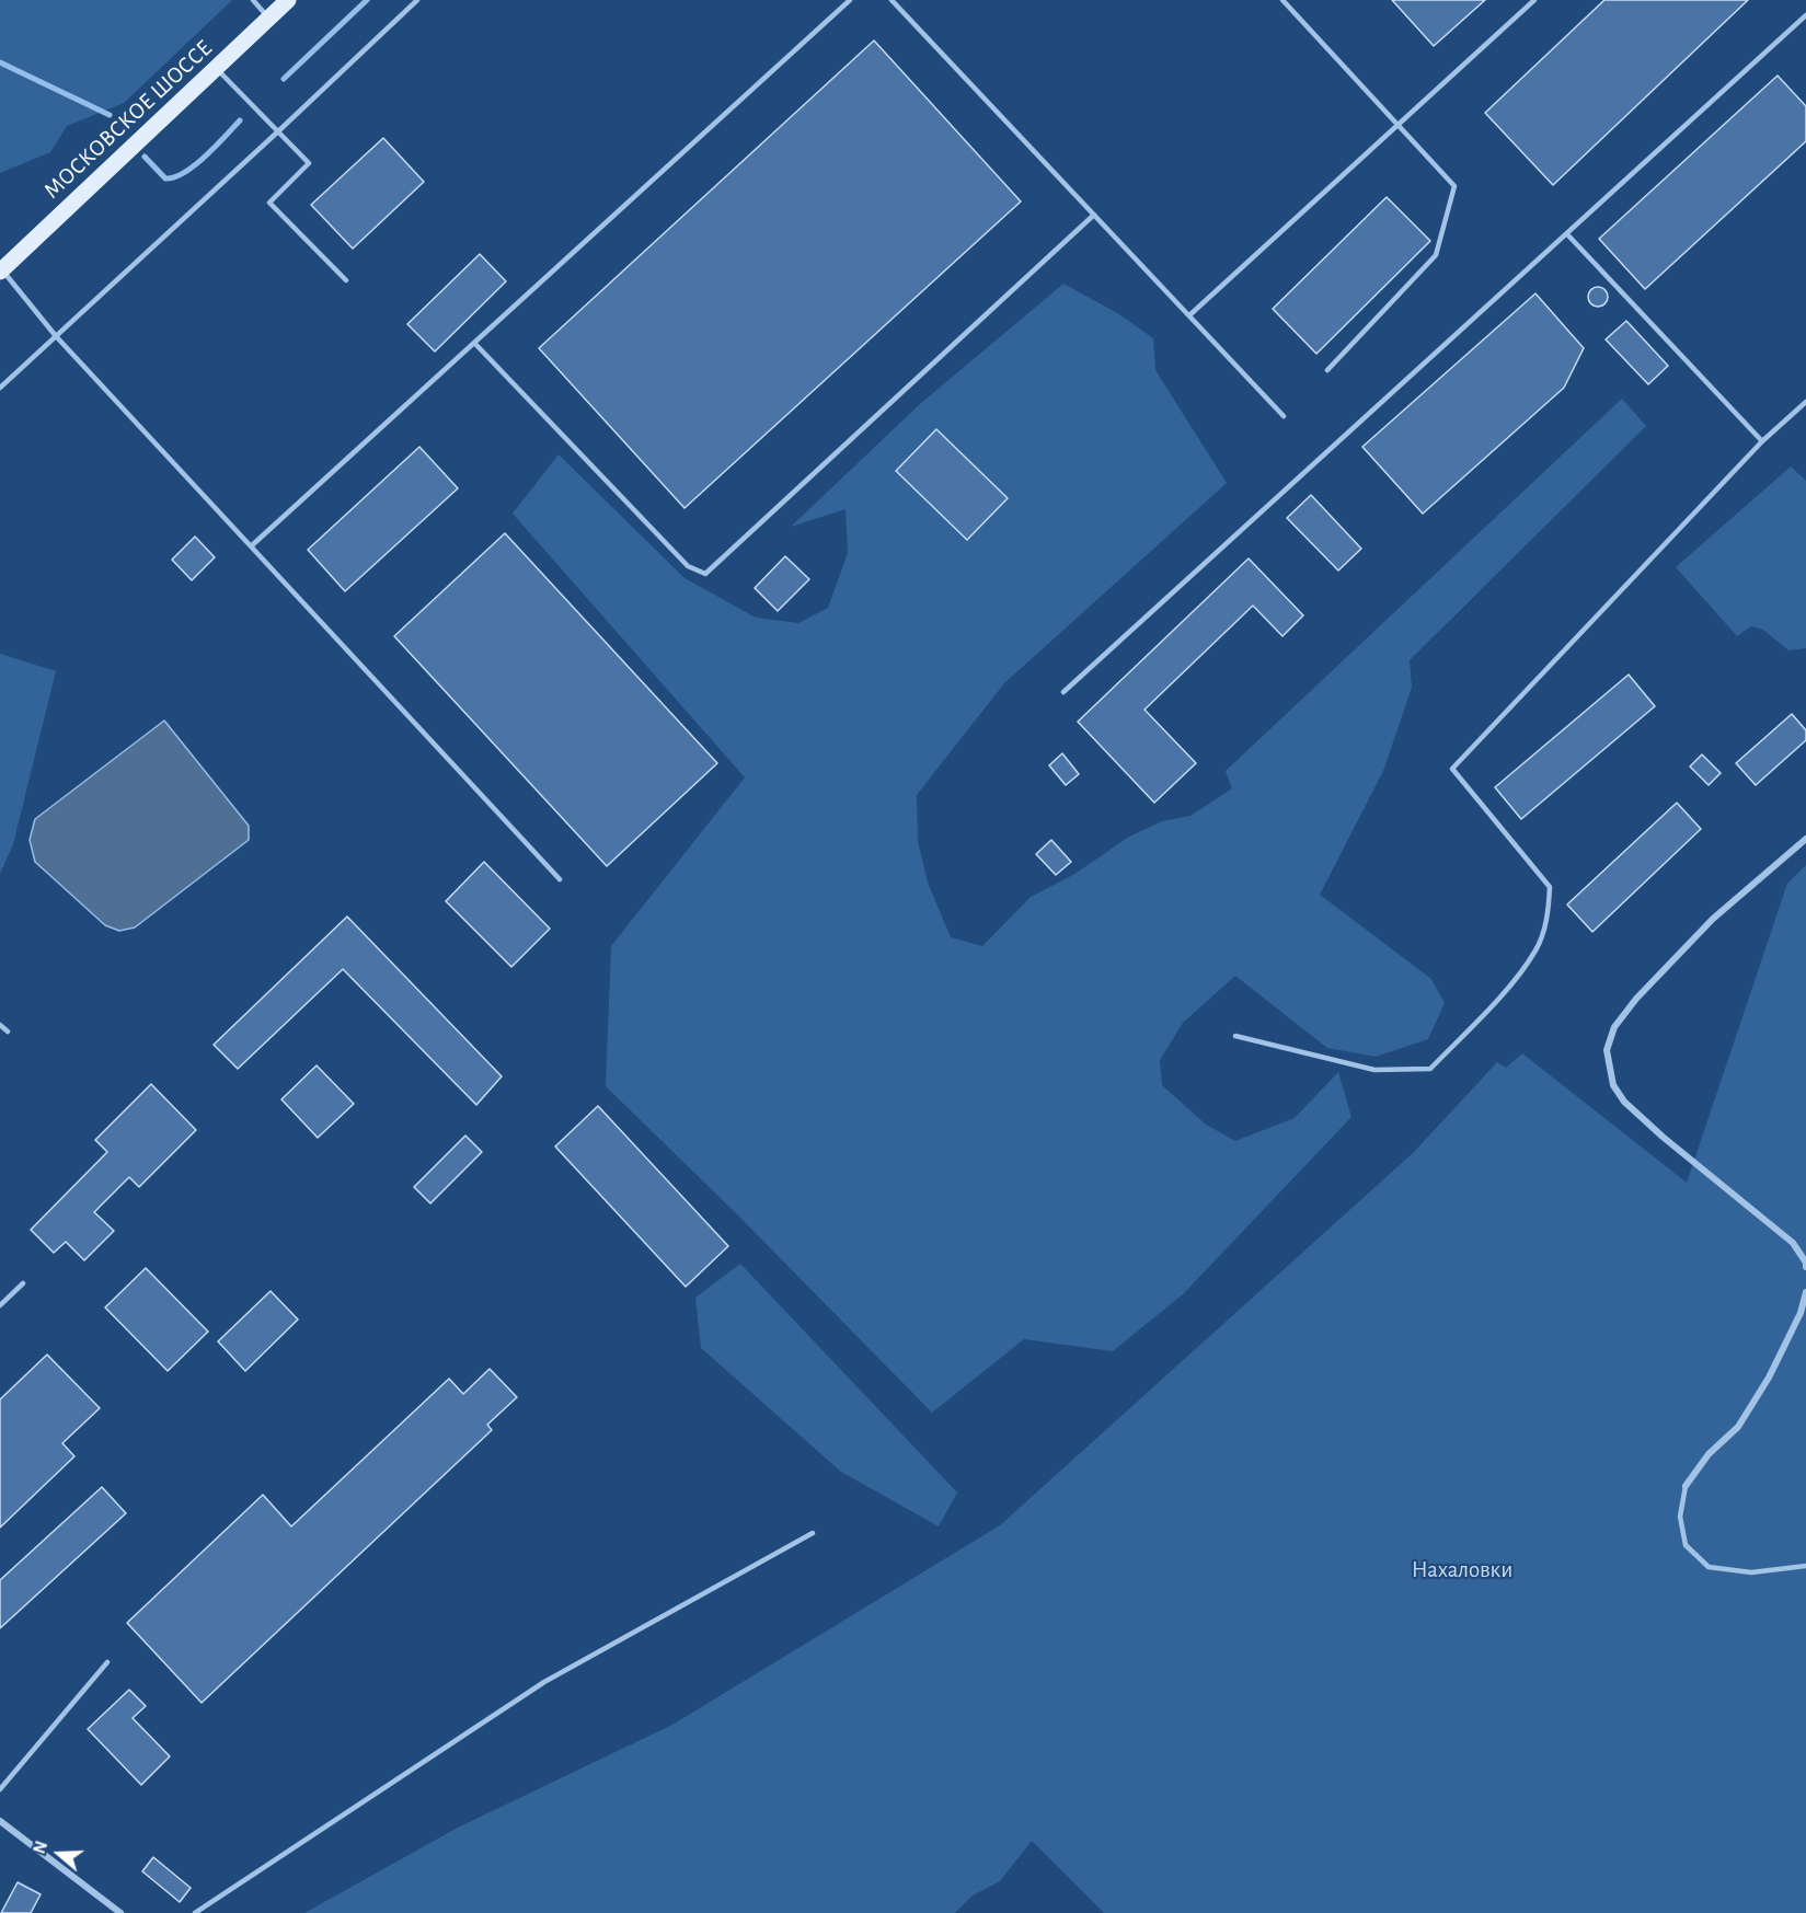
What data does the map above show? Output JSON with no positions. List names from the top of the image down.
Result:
{
  "streets": {
    "main road": ["МОСКОВСКОЕ ШОССЕ"]
  },
  "parks": ["Нахаловки"],
  "north": "left"
}
